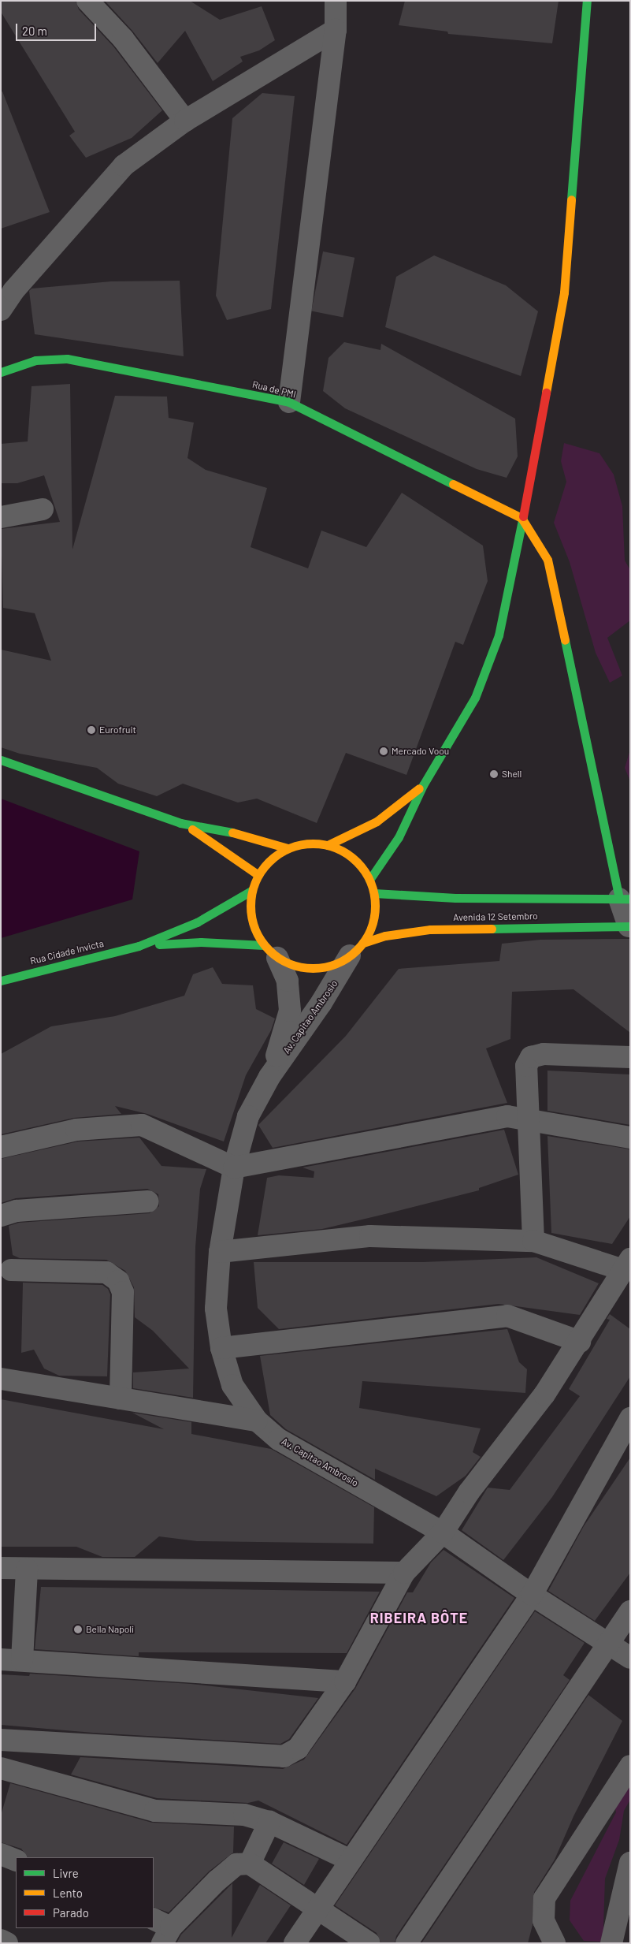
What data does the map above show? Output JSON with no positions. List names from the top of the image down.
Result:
{
  "streets": {
    "main road": ["Rua de PMI", "Avenida 12 Setembro", "Rua Cidade Invicta"],
    "street": ["Av. Capitao Ambrosio"]
  },
  "crossings": [
    ["Avenida 12 Setembro", "Rua Cidade Invicta"],
    ["Avenida 12 Setembro", "Av. Capitao Ambrosio"],
    ["Rua Cidade Invicta", "Av. Capitao Ambrosio"]
  ],
  "districts": ["RIBEIRA BÔTE"],
  "places": [
    "Eurofruit",
    "Mercado Voou",
    "Shell",
    "Bella Napoli"
  ],
  "legend": ["Livre", "Lento", "Parado"],
  "scale_bar": "20 m"
}
